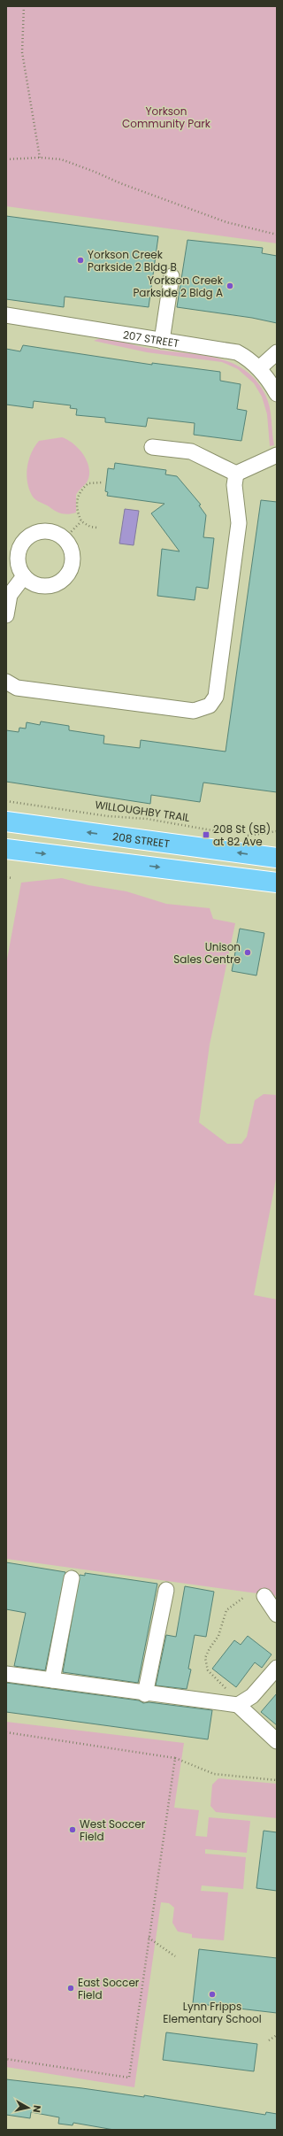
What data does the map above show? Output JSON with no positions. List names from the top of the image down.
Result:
{
  "streets": {
    "main road": ["208 STREET"],
    "street": ["207 STREET"],
    "path": ["WILLOUGHBY TRAIL"]
  },
  "parks": ["Yorkson Community Park"],
  "places": {
    "other": [
      "Yorkson Creek Parkside 2 Bldg B",
      "Yorkson Creek Parkside 2 Bldg A",
      "Unison Sales Centre",
      "West Soccer Field",
      "East Soccer Field",
      "Lynn Fripps Elementary School"
    ],
    "transit": ["208 St (SB) at 82 Ave"]
  },
  "north": "right"
}
